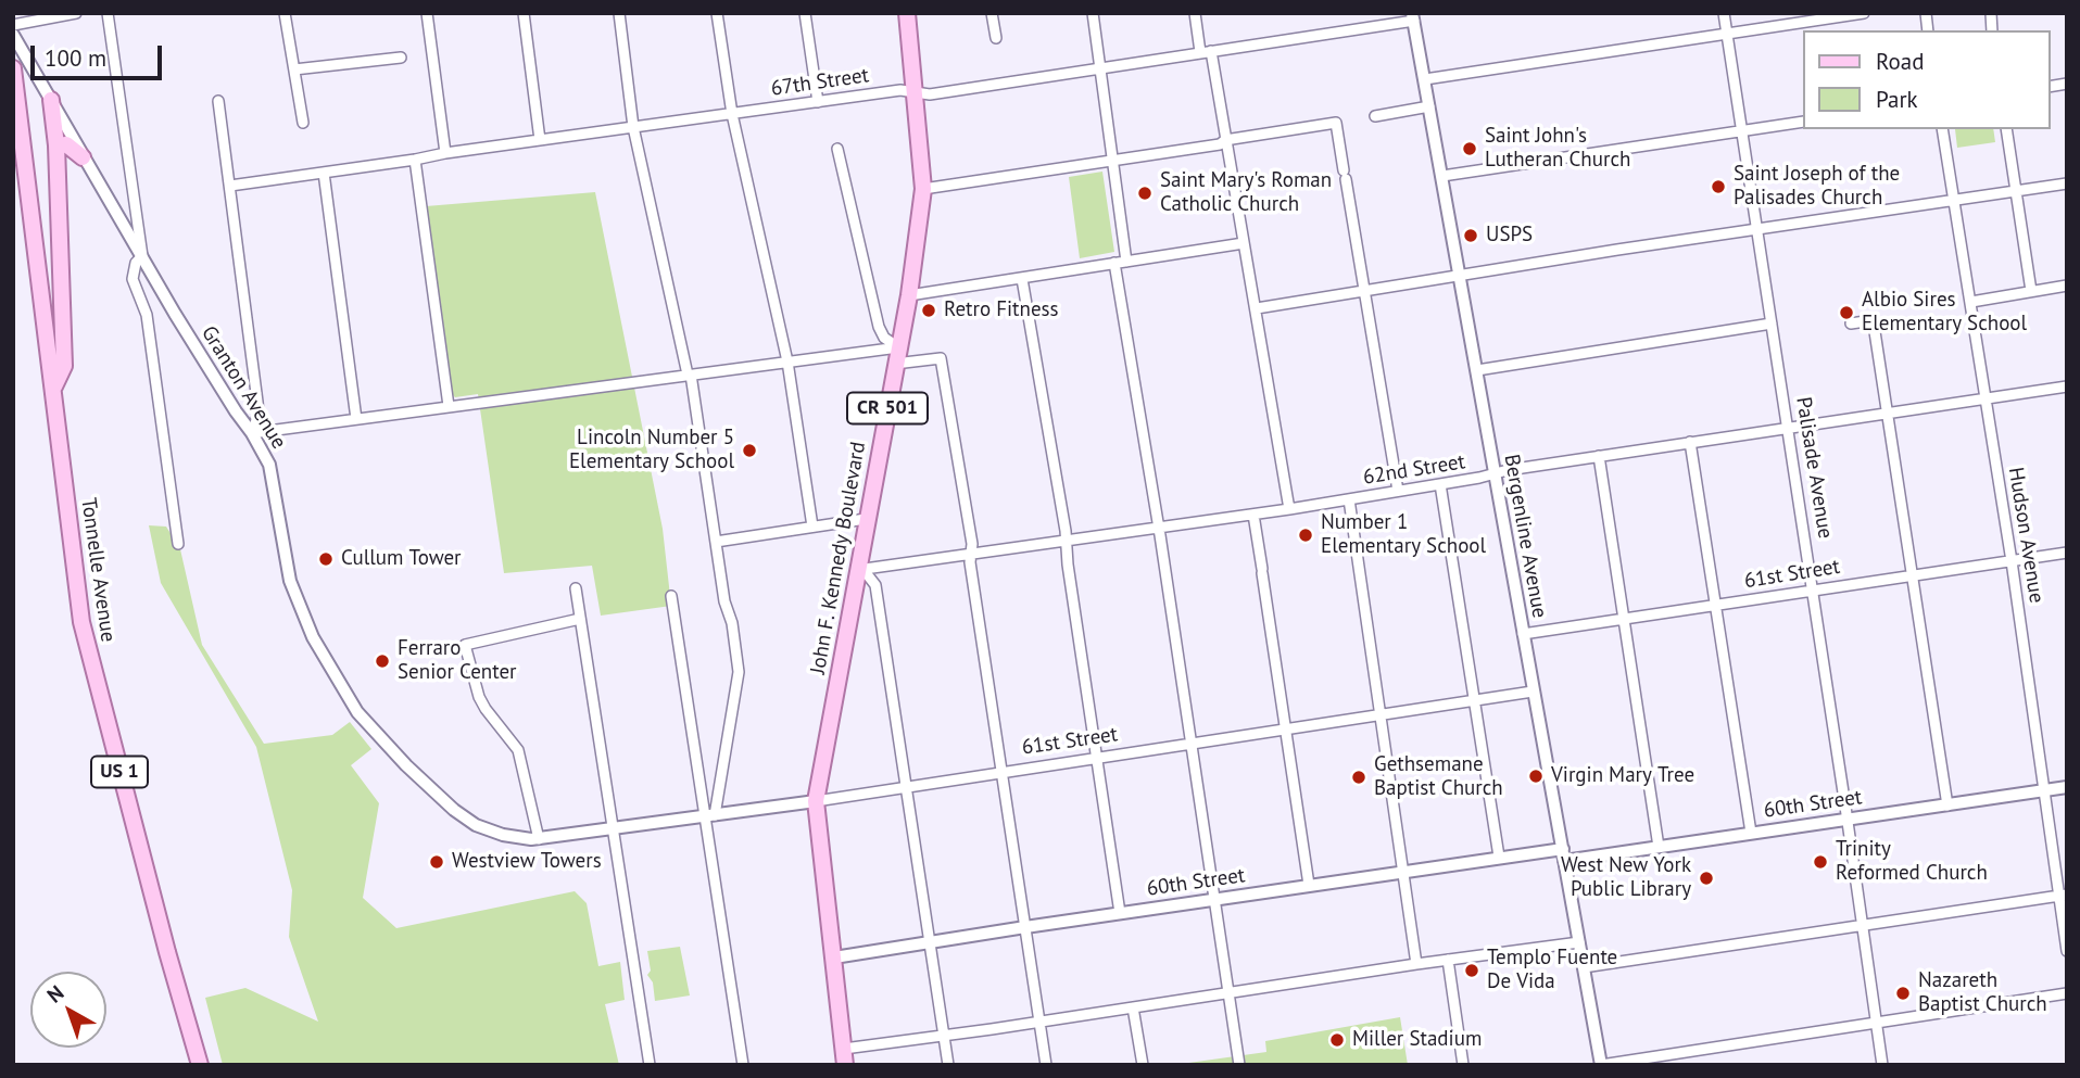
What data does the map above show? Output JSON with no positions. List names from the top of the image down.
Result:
{
  "streets": {
    "main road": [
      "CR 501",
      "John F. Kennedy Boulevard",
      "Tonnelle Avenue",
      "US 1"
    ],
    "street": [
      "67th Street",
      "Granton Avenue",
      "Palisade Avenue",
      "62nd Street",
      "Hudson Avenue",
      "Bergenline Avenue",
      "61st Street",
      "60th Street"
    ]
  },
  "crossings": [
    ["67th Street", "Bergenline Avenue"],
    ["67th Street", "John F. Kennedy Boulevard"],
    ["Granton Avenue", "61st Street"],
    ["Palisade Avenue", "62nd Street"],
    ["Palisade Avenue", "61st Street"],
    ["Palisade Avenue", "60th Street"],
    ["62nd Street", "Hudson Avenue"],
    ["62nd Street", "Bergenline Avenue"],
    ["62nd Street", "John F. Kennedy Boulevard"],
    ["Hudson Avenue", "61st Street"],
    ["Hudson Avenue", "60th Street"],
    ["Bergenline Avenue", "61st Street"],
    ["Bergenline Avenue", "60th Street"],
    ["John F. Kennedy Boulevard", "61st Street"],
    ["John F. Kennedy Boulevard", "60th Street"]
  ],
  "places": [
    "Saint John's Lutheran Church",
    "Saint Joseph of the Palisades Church",
    "Saint Mary's Roman Catholic Church",
    "USPS",
    "Retro Fitness",
    "Albio Sires Elementary School",
    "Lincoln Number 5 Elementary School",
    "Number 1 Elementary School",
    "Cullum Tower",
    "Ferraro Senior Center",
    "Virgin Mary Tree",
    "Gethsemane Baptist Church",
    "Westview Towers",
    "Trinity Reformed Church",
    "West New York Public Library",
    "Templo Fuente De Vida",
    "Nazareth Baptist Church",
    "Miller Stadium"
  ],
  "legend": ["Road", "Park"],
  "scale_bar": "100 m",
  "north": "top left"
}
